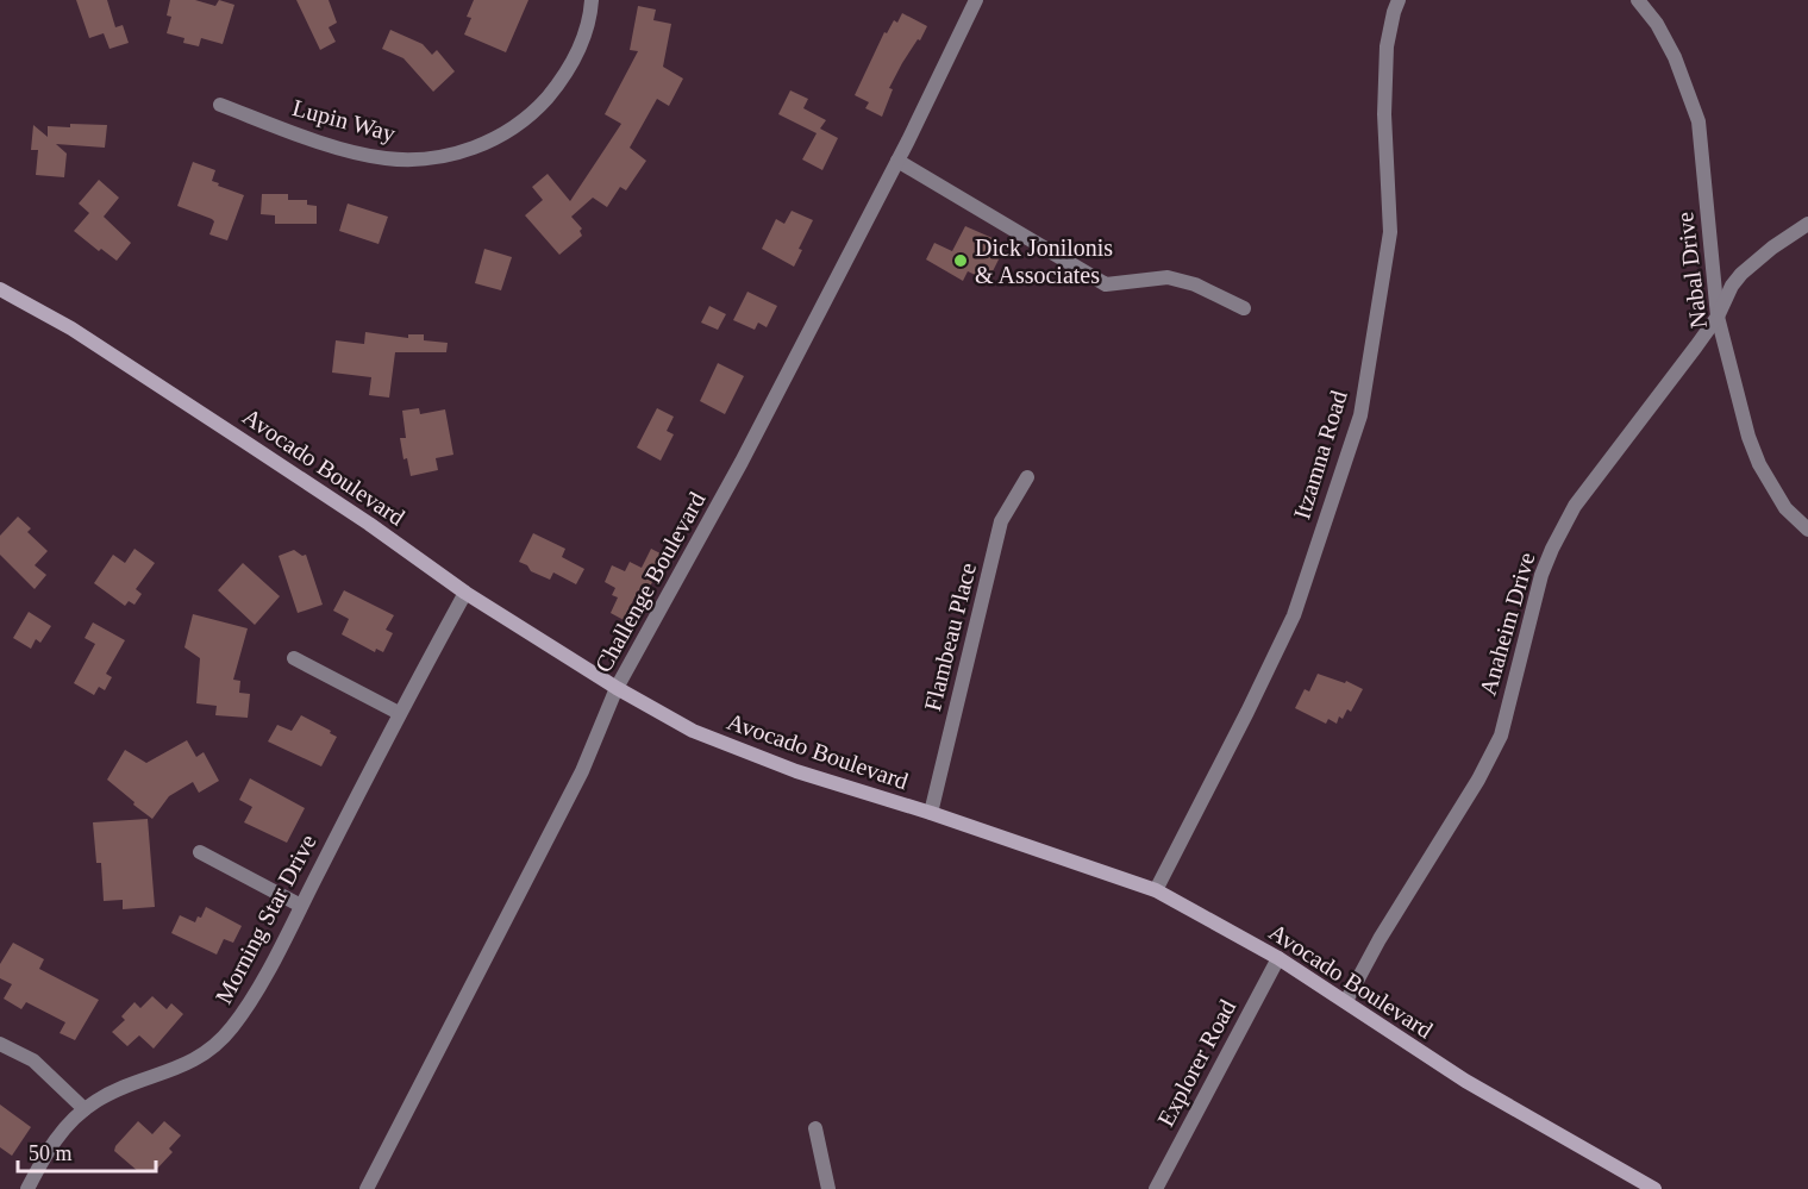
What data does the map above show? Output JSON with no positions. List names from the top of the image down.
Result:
{
  "streets": {
    "main road": ["Avocado Boulevard"],
    "street": [
      "Lupin Way",
      "Nabal Drive",
      "Itzamna Road",
      "Challenge Boulevard",
      "Anaheim Drive",
      "Flambeau Place",
      "Morning Star Drive",
      "Explorer Road"
    ]
  },
  "crossings": [
    ["Nabal Drive", "Anaheim Drive"],
    ["Itzamna Road", "Avocado Boulevard"],
    ["Avocado Boulevard", "Challenge Boulevard"],
    ["Avocado Boulevard", "Anaheim Drive"],
    ["Avocado Boulevard", "Flambeau Place"],
    ["Avocado Boulevard", "Morning Star Drive"],
    ["Avocado Boulevard", "Explorer Road"]
  ],
  "places": ["Dick Jonilonis & Associates"],
  "scale_bar": "50 m"
}
